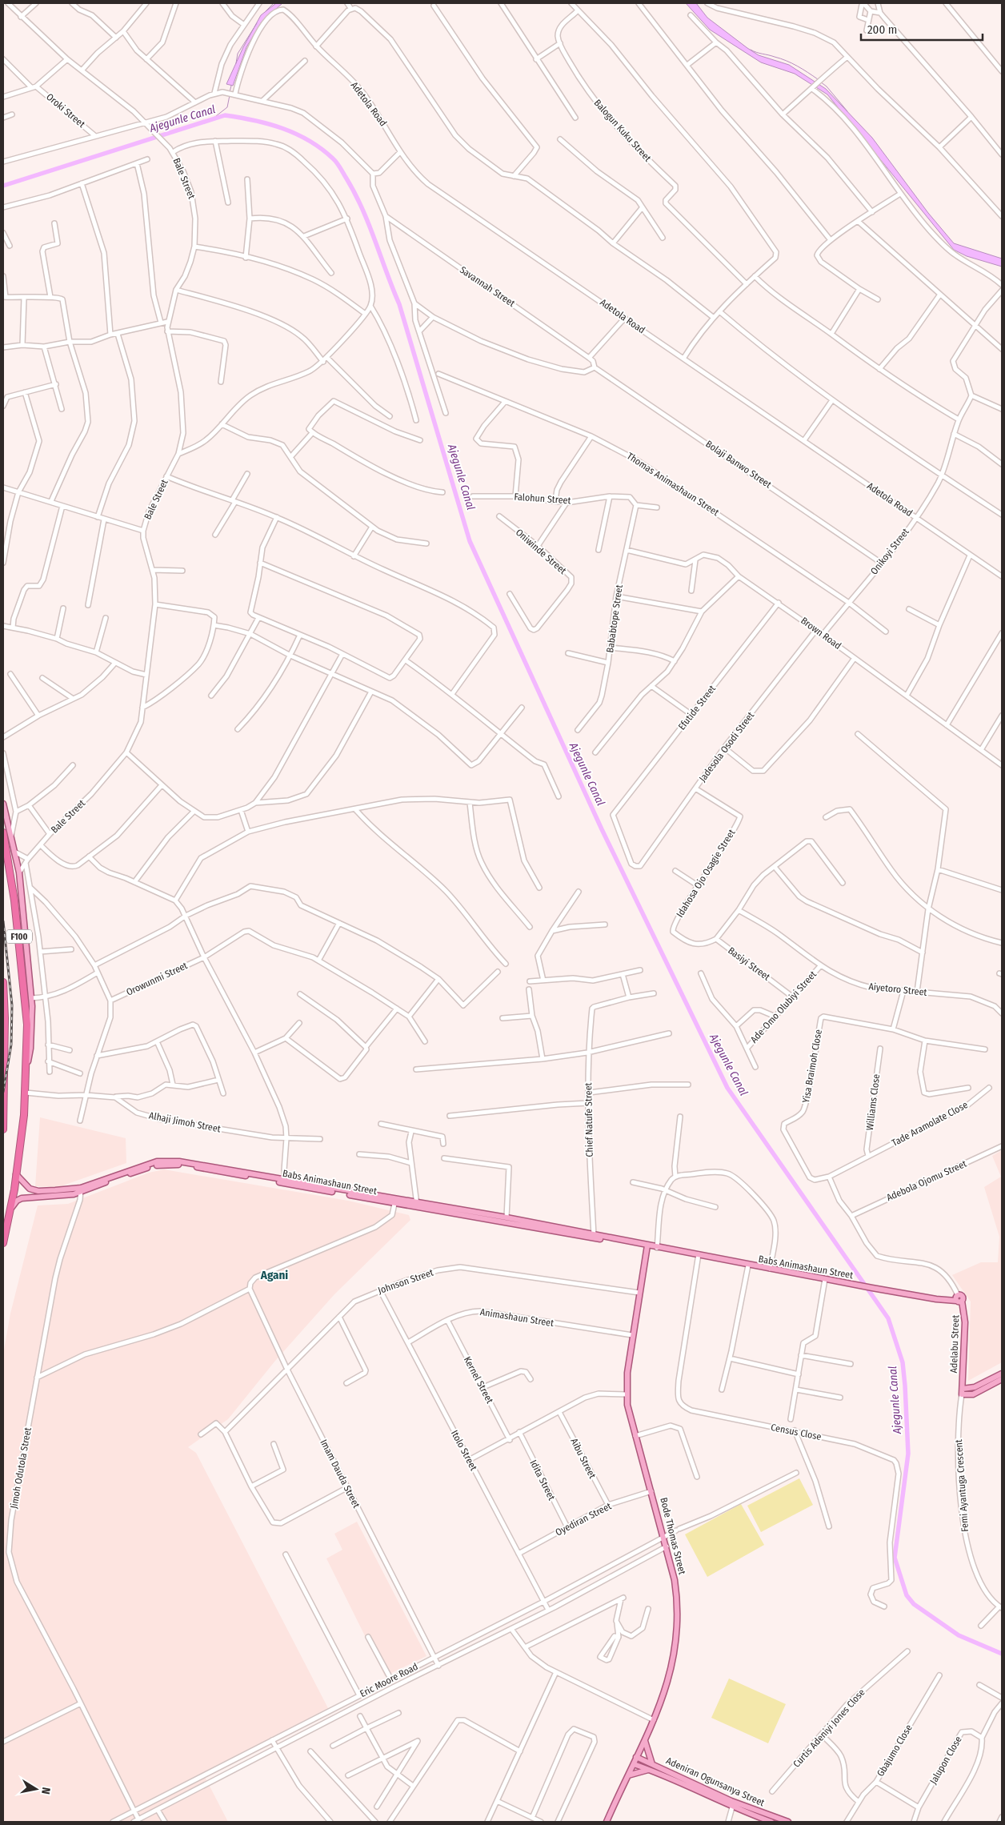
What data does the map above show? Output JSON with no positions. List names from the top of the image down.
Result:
{
  "streets": {
    "highway": ["F100"],
    "main road": [
      "Babs Animashaun Street",
      "Adelabu Street",
      "Bode Thomas Street",
      "Adeniran Ogunsanya Street"
    ],
    "street": [
      "Adetola Road",
      "Oroki Street",
      "Balogun Kuku Street",
      "Bale Street",
      "Savannah Street",
      "Bolaji Banwo Street",
      "Thomas Animashaun Street",
      "Falohun Street",
      "Oniwinde Street",
      "Onikoyi Street",
      "Bababtope Street",
      "Brown Road",
      "Efutide Street",
      "Jadesola Osodi Street",
      "Idahosa Ojo Osagie Street",
      "Basiyi Street",
      "Orowunmi Street",
      "Aiyetoro Street",
      "Ade-Omo Olubiyi Street",
      "Yisa Braimoh Close",
      "Williams Close",
      "Chief Natufe Street",
      "Alhaji Jimoh Street",
      "Tade Aramolate Close",
      "Adebola Ojomu Street",
      "Johnson Street",
      "Animashaun Street",
      "Kernel Street",
      "Census Close",
      "Itolo Street",
      "Aibu Street",
      "Jimoh Odutola Street",
      "Imam Dauda Street",
      "Idita Street",
      "Femi Ayantuga Crescent",
      "Oyediran Street",
      "Eric Moore Road",
      "Curtis Adeniyi Jones Close",
      "Gbajumo Close",
      "Jalupon Close"
    ]
  },
  "crossings": [
    ["Adetola Road", "Onikoyi Street"],
    ["Savannah Street", "Bolaji Banwo Street"],
    ["Bolaji Banwo Street", "Onikoyi Street"],
    ["Thomas Animashaun Street", "Onikoyi Street"],
    ["Falohun Street", "Bababtope Street"],
    ["Onikoyi Street", "Brown Road"],
    ["Bababtope Street", "Brown Road"],
    ["Brown Road", "Efutide Street"],
    ["Brown Road", "Jadesola Osodi Street"],
    ["Efutide Street", "Jadesola Osodi Street"],
    ["Jadesola Osodi Street", "Idahosa Ojo Osagie Street"],
    ["Idahosa Ojo Osagie Street", "Basiyi Street"],
    ["F100", "Babs Animashaun Street"],
    ["Basiyi Street", "Ade-Omo Olubiyi Street"],
    ["Aiyetoro Street", "Ade-Omo Olubiyi Street"],
    ["Yisa Braimoh Close", "Tade Aramolate Close"],
    ["Williams Close", "Tade Aramolate Close"],
    ["Chief Natufe Street", "Babs Animashaun Street"],
    ["Babs Animashaun Street", "Adelabu Street"],
    ["Babs Animashaun Street", "Census Close"],
    ["Babs Animashaun Street", "Jimoh Odutola Street"],
    ["Babs Animashaun Street", "Bode Thomas Street"],
    ["Johnson Street", "Itolo Street"],
    ["Johnson Street", "Imam Dauda Street"],
    ["Johnson Street", "Bode Thomas Street"],
    ["Animashaun Street", "Kernel Street"],
    ["Animashaun Street", "Itolo Street"],
    ["Animashaun Street", "Bode Thomas Street"],
    ["Adelabu Street", "Femi Ayantuga Crescent"],
    ["Itolo Street", "Oyediran Street"],
    ["Itolo Street", "Eric Moore Road"],
    ["Aibu Street", "Oyediran Street"],
    ["Jimoh Odutola Street", "Eric Moore Road"],
    ["Imam Dauda Street", "Eric Moore Road"],
    ["Idita Street", "Oyediran Street"],
    ["Oyediran Street", "Bode Thomas Street"],
    ["Bode Thomas Street", "Eric Moore Road"],
    ["Bode Thomas Street", "Adeniran Ogunsanya Street"]
  ],
  "districts": ["Agani"],
  "water": ["Ajegunle Canal"],
  "scale_bar": "200 m",
  "north": "right"
}
